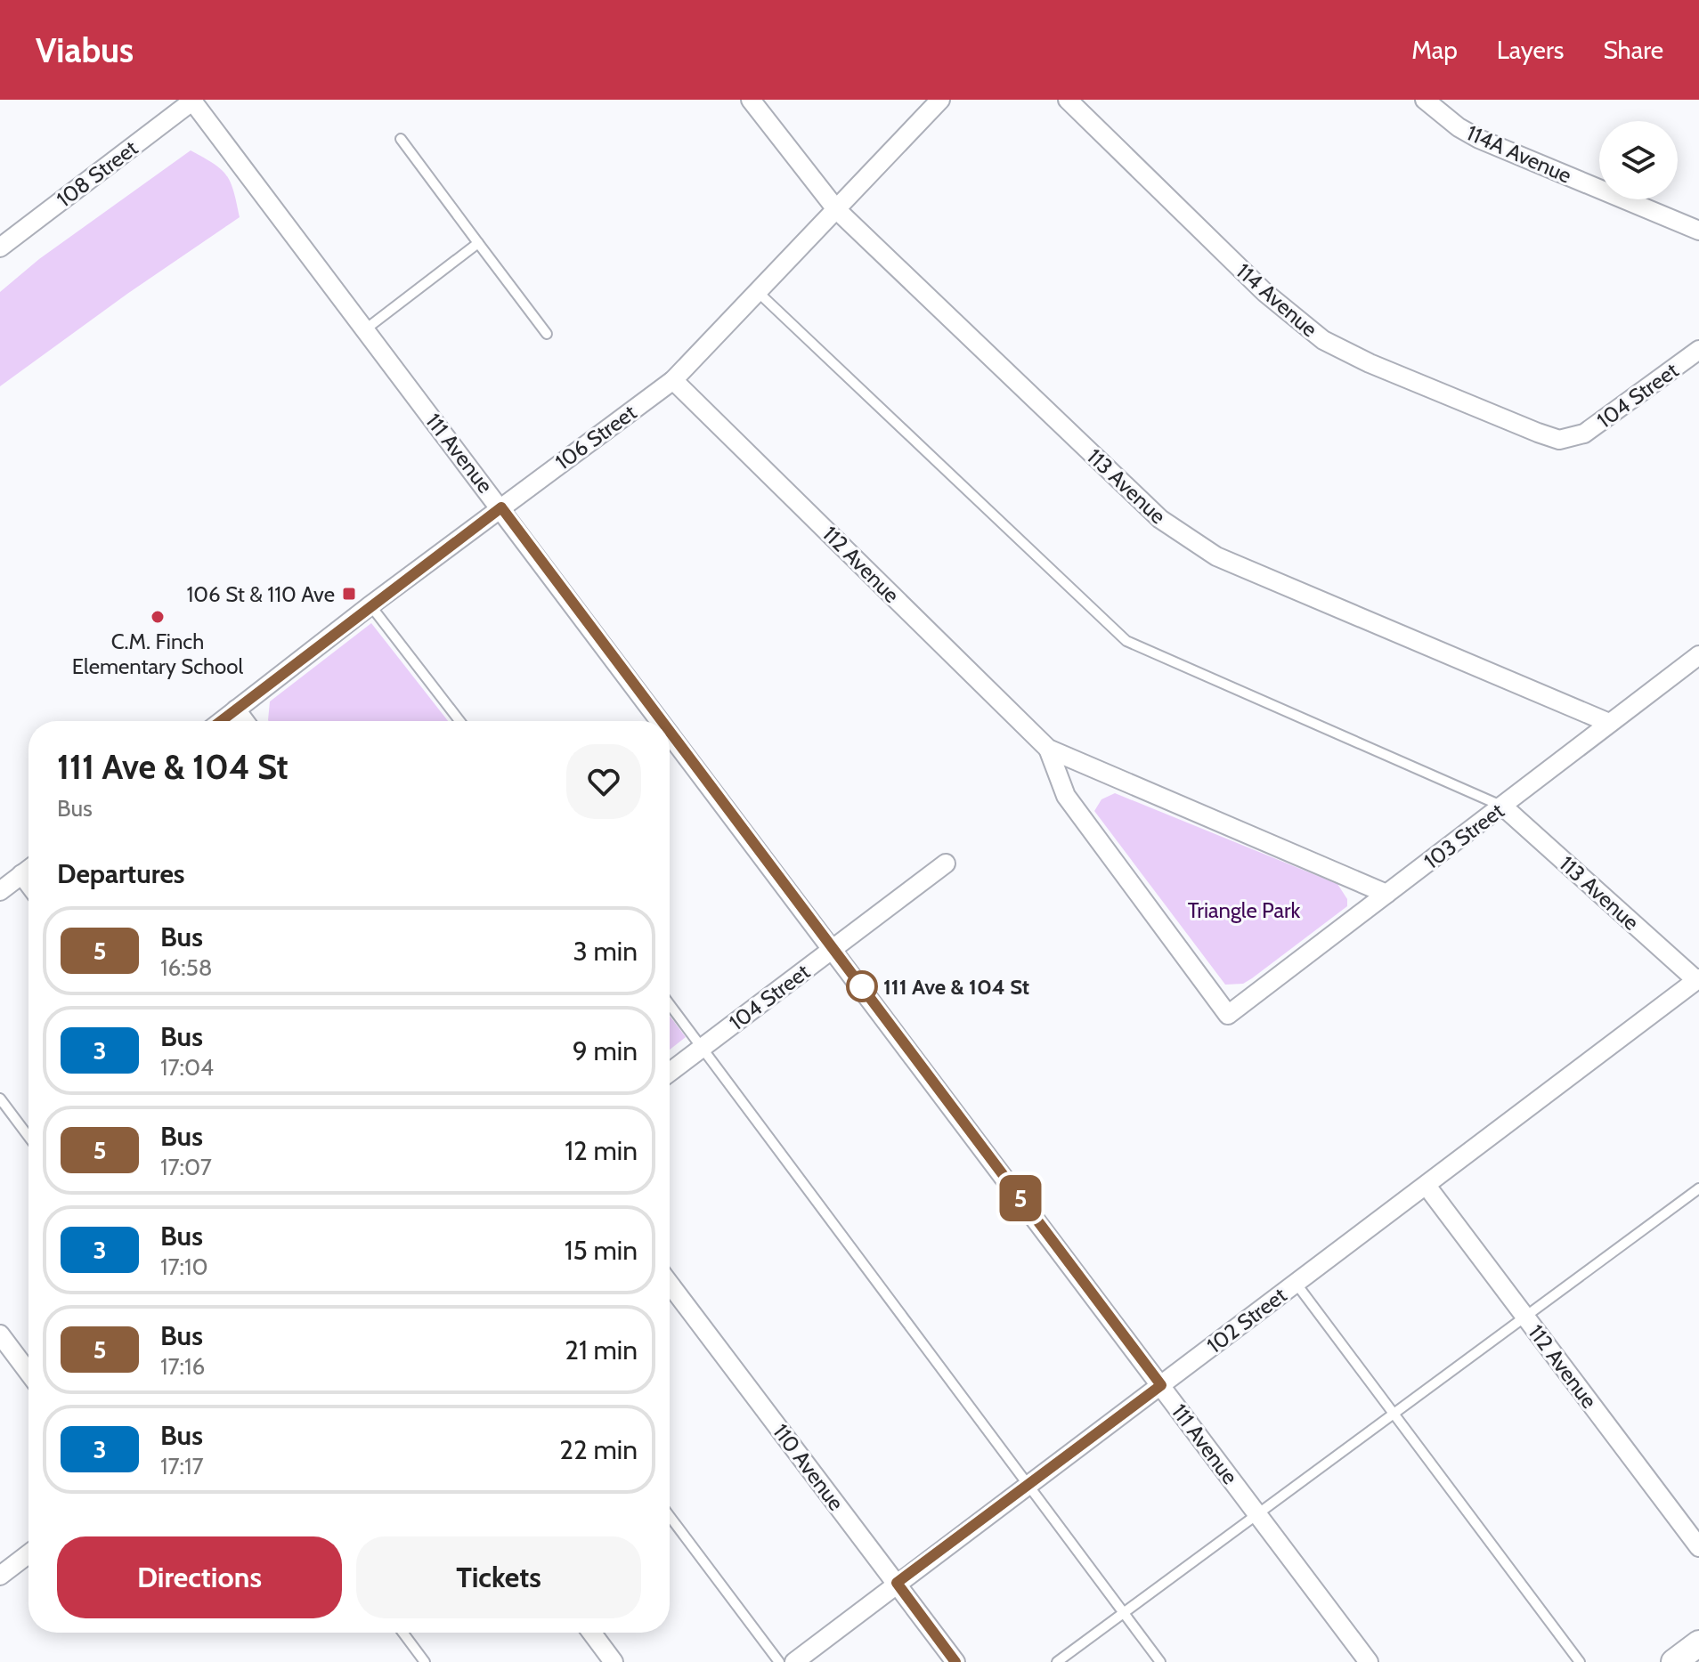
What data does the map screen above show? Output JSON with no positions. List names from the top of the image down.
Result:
{
  "streets": {
    "street": [
      "114A Avenue",
      "108 Street",
      "114 Avenue",
      "104 Street",
      "106 Street",
      "111 Avenue",
      "113 Avenue",
      "112 Avenue",
      "103 Street",
      "102 Street",
      "110 Avenue"
    ]
  },
  "crossings": [
    ["108 Street", "111 Avenue"],
    ["114 Avenue", "104 Street"],
    ["104 Street", "111 Avenue"],
    ["106 Street", "111 Avenue"],
    ["106 Street", "113 Avenue"],
    ["106 Street", "112 Avenue"],
    ["111 Avenue", "102 Street"],
    ["113 Avenue", "103 Street"],
    ["113 Avenue", "102 Street"],
    ["112 Avenue", "103 Street"],
    ["112 Avenue", "102 Street"],
    ["102 Street", "110 Avenue"]
  ],
  "parks": ["Triangle Park"],
  "places": {
    "transit": ["106 St & 110 Ave"],
    "other": ["C.M. Finch Elementary School", "111 Ave & 104 St"]
  },
  "lines": ["bus line 5"],
  "page": {
    "header": "Viabus",
    "nav": ["Map", "Layers", "Share"],
    "on_map": "5",
    "heading": [
      ["111 Ave & 104 St", "Bus"],
      "Departures"
    ],
    "list": [
      {
        "mark": "5",
        "name": "Bus",
        "note": "16:58",
        "value": "3 min"
      },
      {
        "mark": "3",
        "name": "Bus",
        "note": "17:04",
        "value": "9 min"
      },
      {
        "mark": "5",
        "name": "Bus",
        "note": "17:07",
        "value": "12 min"
      },
      {
        "mark": "3",
        "name": "Bus",
        "note": "17:10",
        "value": "15 min"
      },
      {
        "mark": "5",
        "name": "Bus",
        "note": "17:16",
        "value": "21 min"
      },
      {
        "mark": "3",
        "name": "Bus",
        "note": "17:17",
        "value": "22 min"
      }
    ],
    "buttons": ["Directions", "Tickets"]
  }
}
